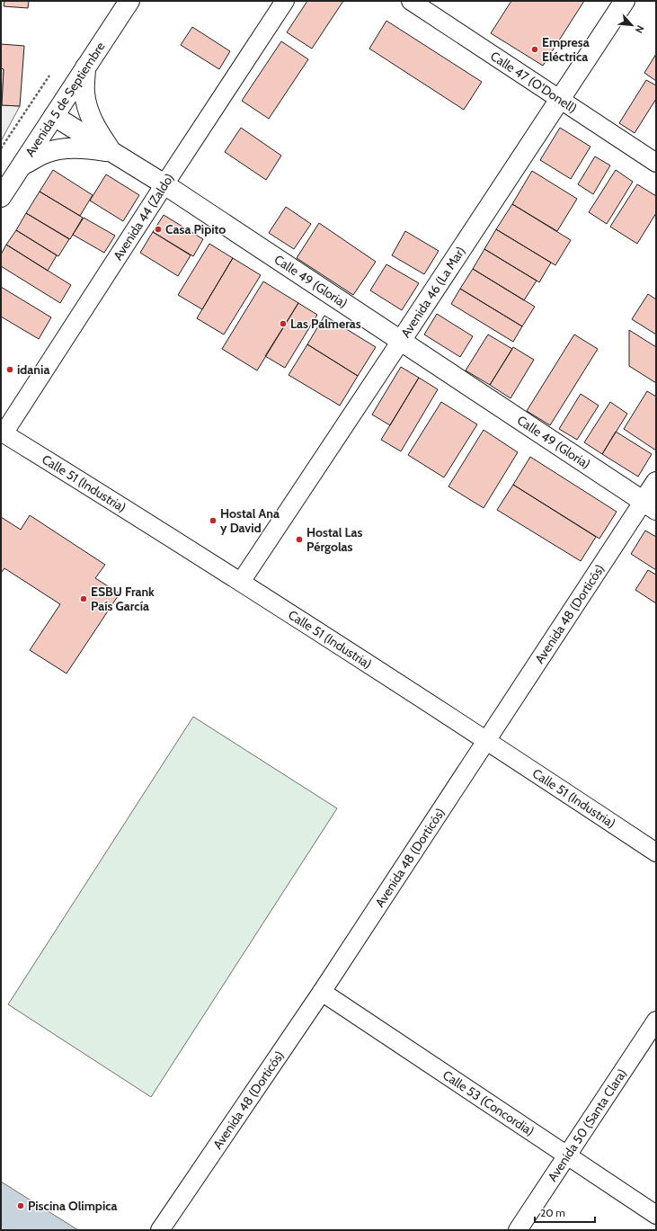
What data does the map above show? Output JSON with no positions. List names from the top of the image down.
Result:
{
  "streets": {
    "main road": [
      "Avenida 5 de Septiembre",
      "Calle 49 (Gloria)",
      "Avenida 46 (La Mar)",
      "Avenida 48 (Dorticós)"
    ],
    "street": [
      "Calle 47 (O'Donell)",
      "Avenida 44 (Zaldo)",
      "Calle 51 (Industria)",
      "Calle 53 (Concordia)",
      "Avenida 50 (Santa Clara)"
    ]
  },
  "crossings": [
    ["Calle 47 (O'Donell)", "Avenida 46 (La Mar)"],
    ["Avenida 5 de Septiembre", "Calle 49 (Gloria)"],
    ["Avenida 44 (Zaldo)", "Calle 49 (Gloria)"],
    ["Avenida 44 (Zaldo)", "Calle 51 (Industria)"],
    ["Calle 49 (Gloria)", "Avenida 46 (La Mar)"],
    ["Calle 49 (Gloria)", "Avenida 48 (Dorticós)"],
    ["Avenida 46 (La Mar)", "Calle 51 (Industria)"],
    ["Calle 51 (Industria)", "Avenida 48 (Dorticós)"],
    ["Avenida 48 (Dorticós)", "Calle 53 (Concordia)"],
    ["Calle 53 (Concordia)", "Avenida 50 (Santa Clara)"]
  ],
  "places": [
    "Empresa Eléctrica",
    "Casa Pipito",
    "Las Palmeras",
    "idania",
    "Hostal Ana y David",
    "Hostal Las Pérgolas",
    "ESBU Frank País García",
    "Piscina Olimpica"
  ],
  "scale_bar": "20 m",
  "north": "bottom right"
}
